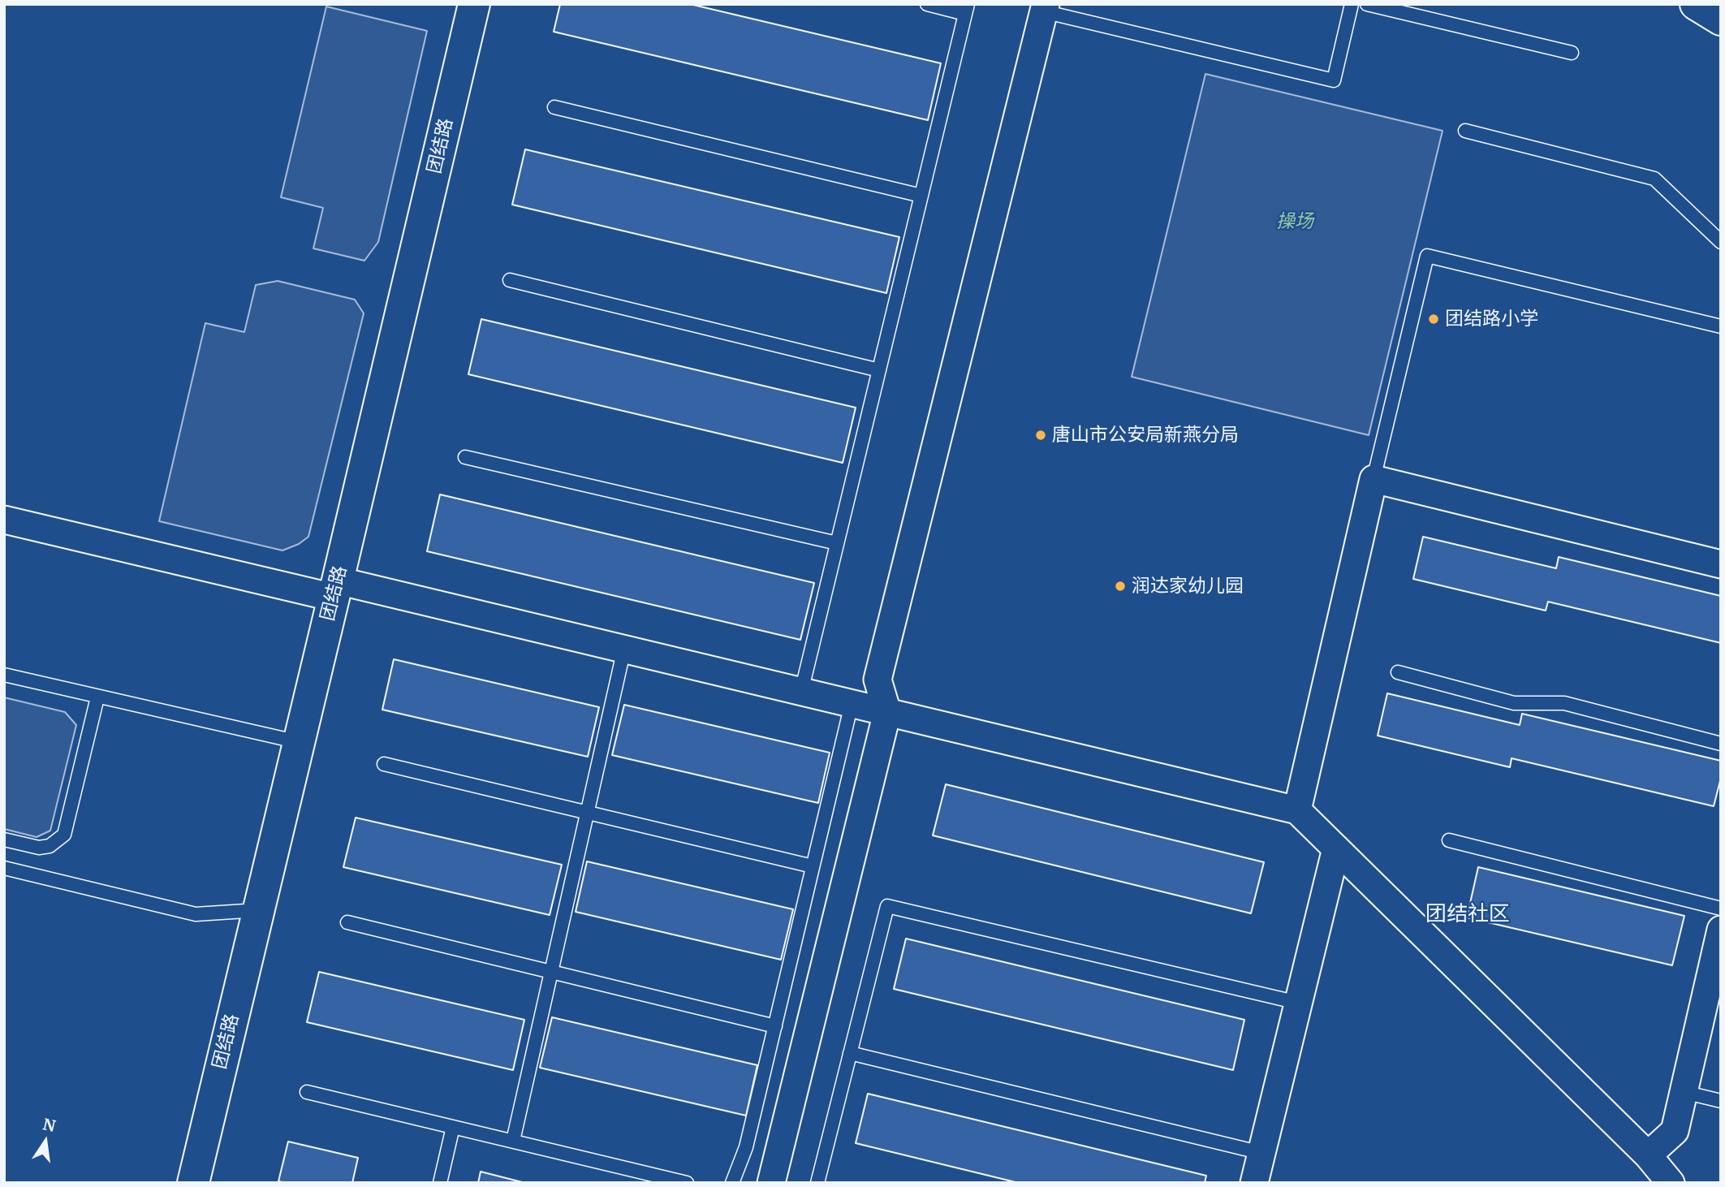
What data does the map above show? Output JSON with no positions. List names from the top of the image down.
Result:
{
  "streets": {
    "street": ["团结路"]
  },
  "districts": ["团结社区"],
  "parks": ["操场"],
  "places": ["团结路小学", "唐山市公安局新燕分局", "润达家幼儿园"],
  "north": "top"
}
